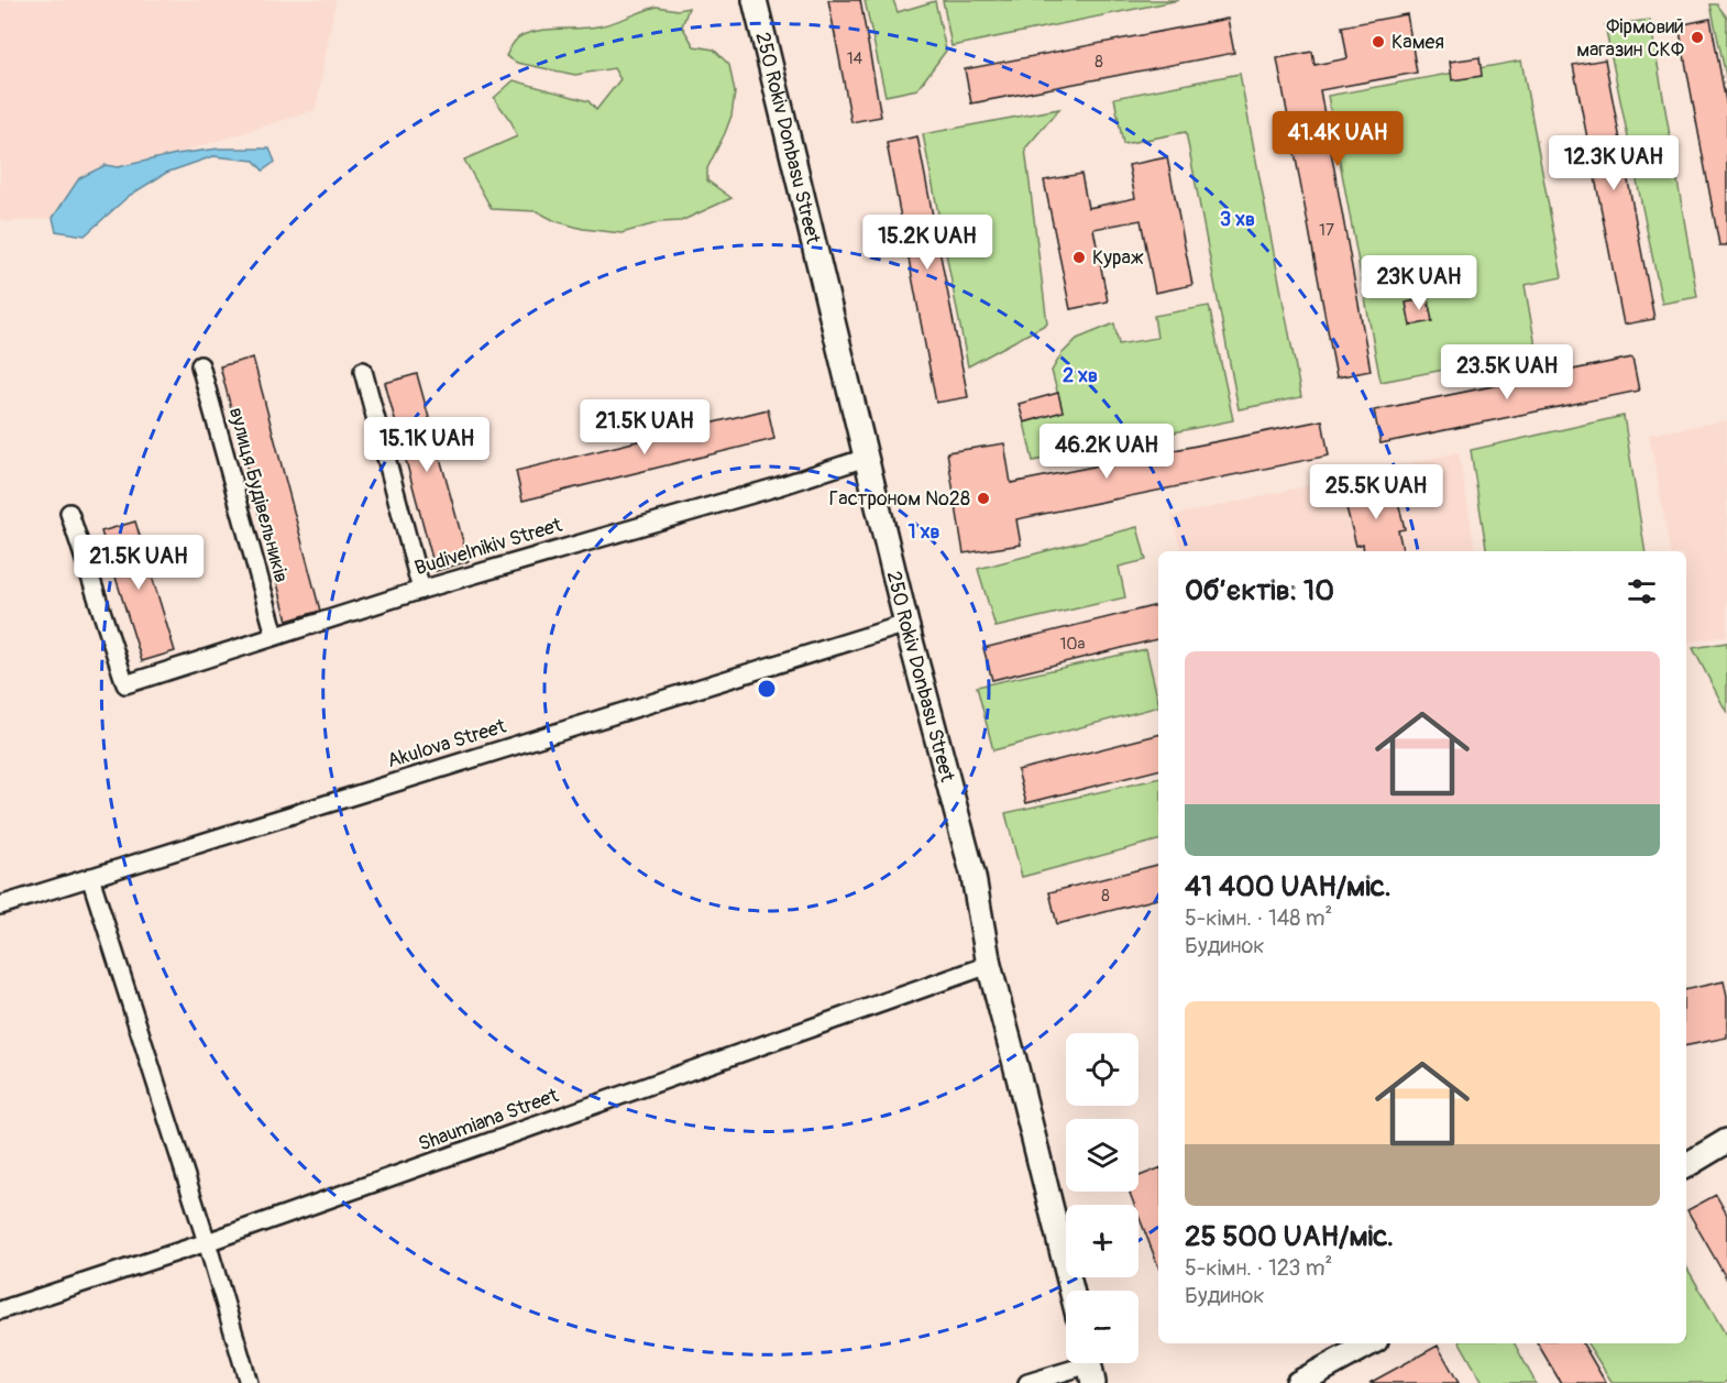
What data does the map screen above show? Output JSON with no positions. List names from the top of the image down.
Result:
{
  "streets": {
    "street": [
      "250 Rokiv Donbasu Street",
      "вулиця Будівельників",
      "Budivelnikiv Street",
      "Akulova Street",
      "Shaumiana Street"
    ]
  },
  "crossings": [
    ["250 Rokiv Donbasu Street", "Budivelnikiv Street"],
    ["250 Rokiv Donbasu Street", "Akulova Street"],
    ["250 Rokiv Donbasu Street", "Shaumiana Street"],
    ["вулиця Будівельників", "Budivelnikiv Street"]
  ],
  "places": [
    "Фірмовий магазин СКФ",
    "Камея",
    "Кураж",
    "Гастроном №28"
  ],
  "house_numbers": [
    "14",
    "8",
    "17",
    "10а",
    "8"
  ],
  "page": {
    "price": [
      "41.4K UAH",
      "12.3K UAH",
      "15.2K UAH",
      "23K UAH",
      "23.5K UAH",
      "21.5K UAH",
      "15.1K UAH",
      "46.2K UAH",
      "25.5K UAH",
      "21.5K UAH"
    ],
    "heading": "Об’єктів: 10",
    "list": [
      {
        "name": "41 400 UAH/міс.",
        "note": "5-кімн. · 148 m² · Будинок"
      },
      {
        "name": "25 500 UAH/міс.",
        "note": "5-кімн. · 123 m² · Будинок"
      }
    ],
    "map_buttons": ["+", "−"]
  },
  "rings": ["3 хв", "2 хв", "1 хв"]
}
